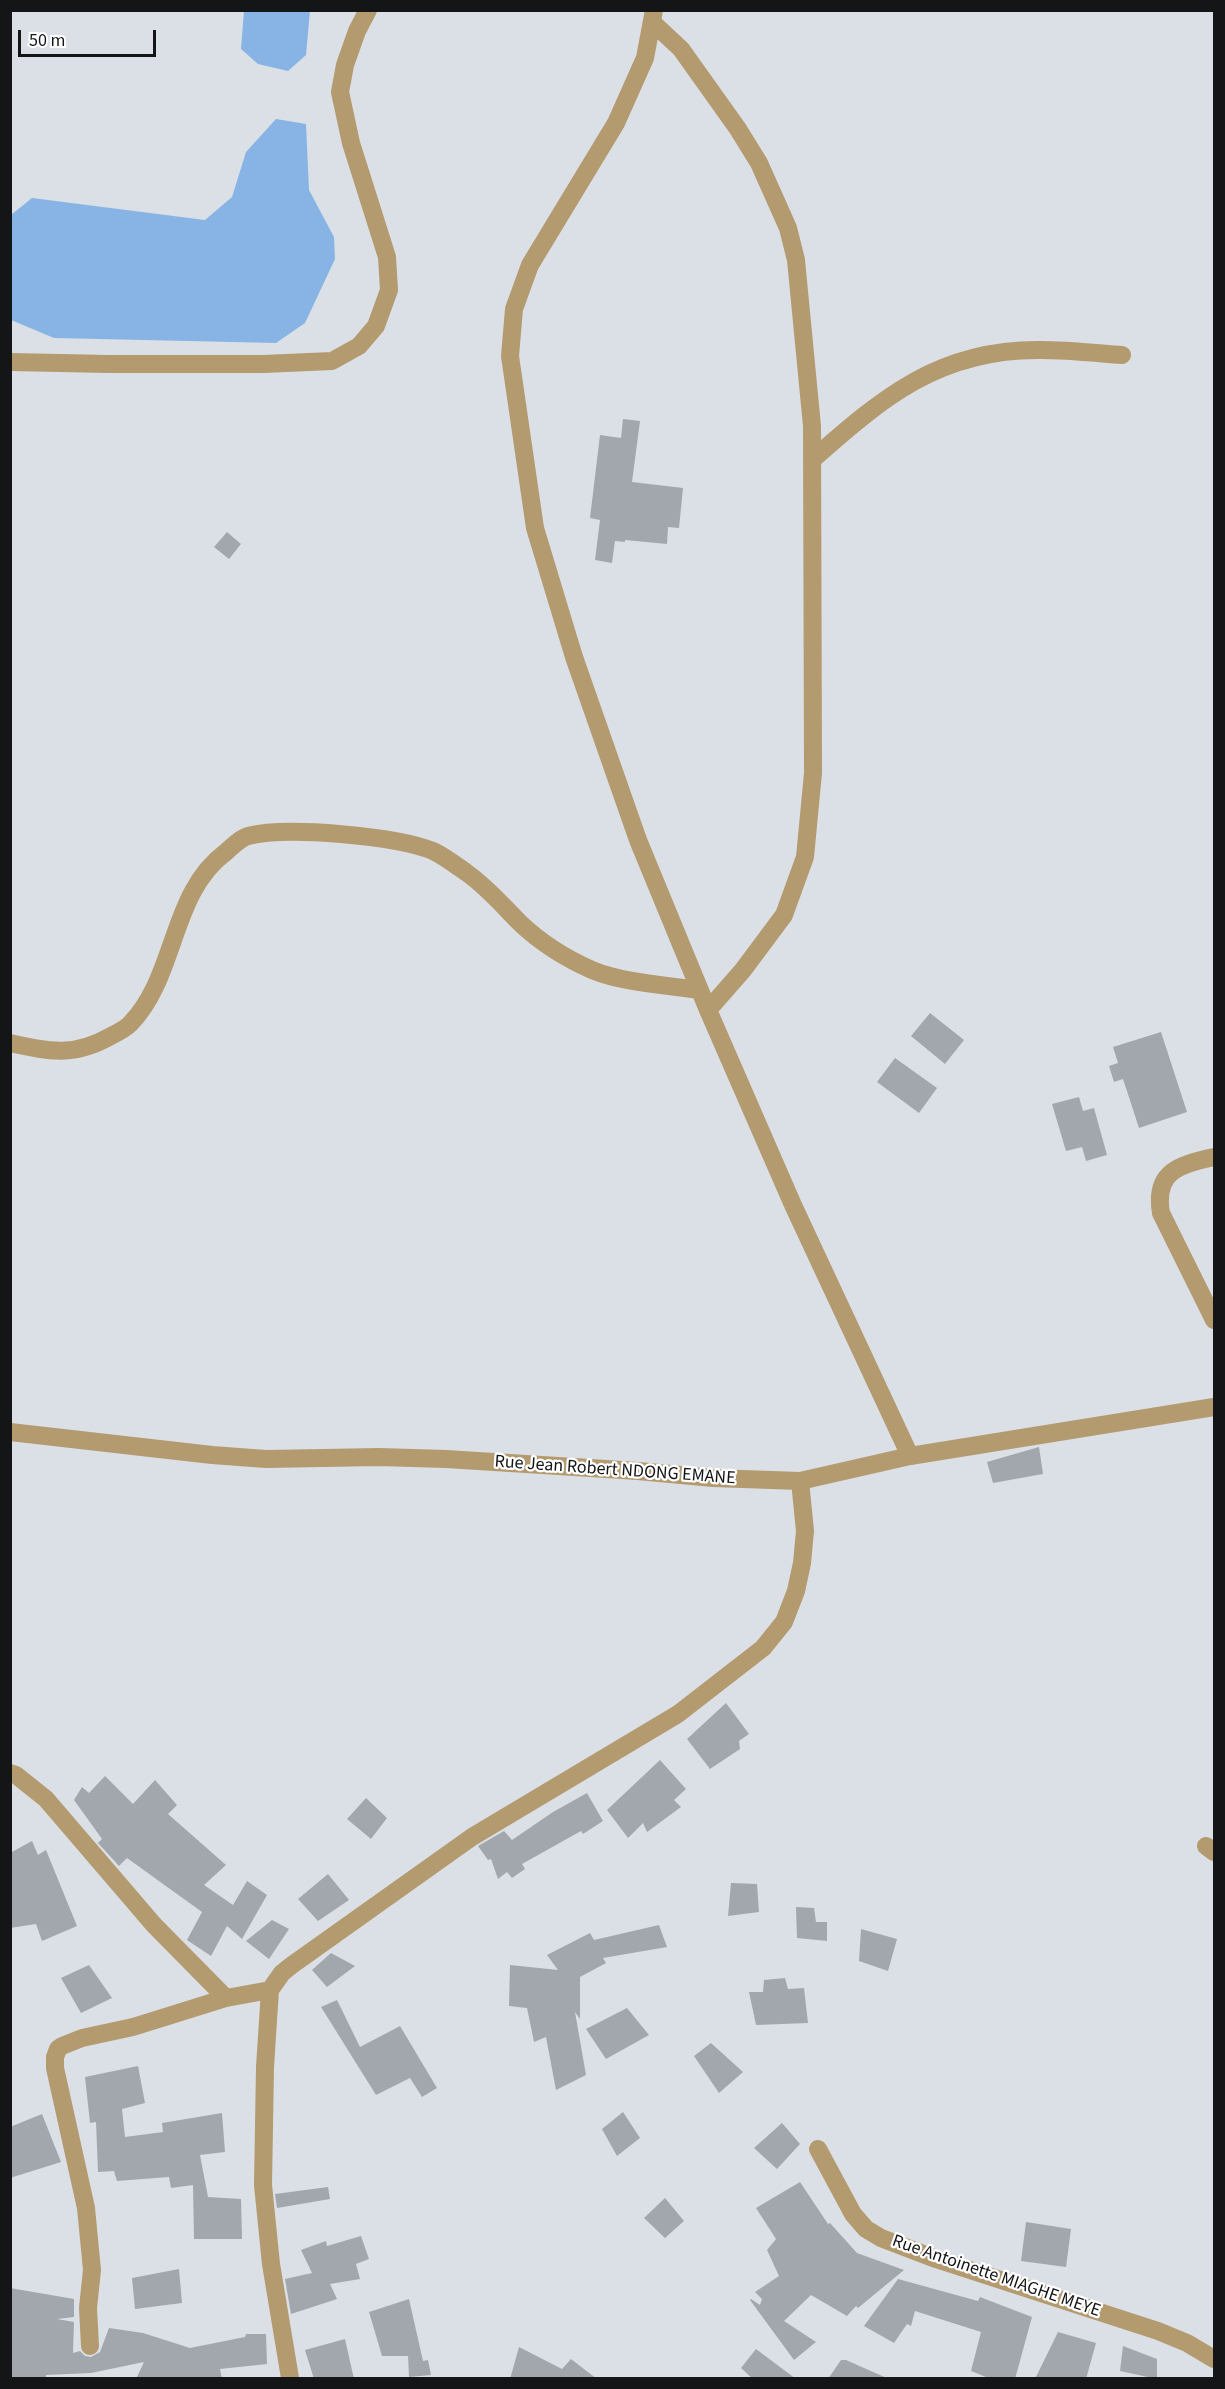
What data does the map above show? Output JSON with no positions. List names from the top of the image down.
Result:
{
  "streets": {
    "street": ["Rue Jean Robert NDONG EMANE", "Rue Antoinette MIAGHE MEYE"]
  },
  "scale_bar": "50 m"
}
